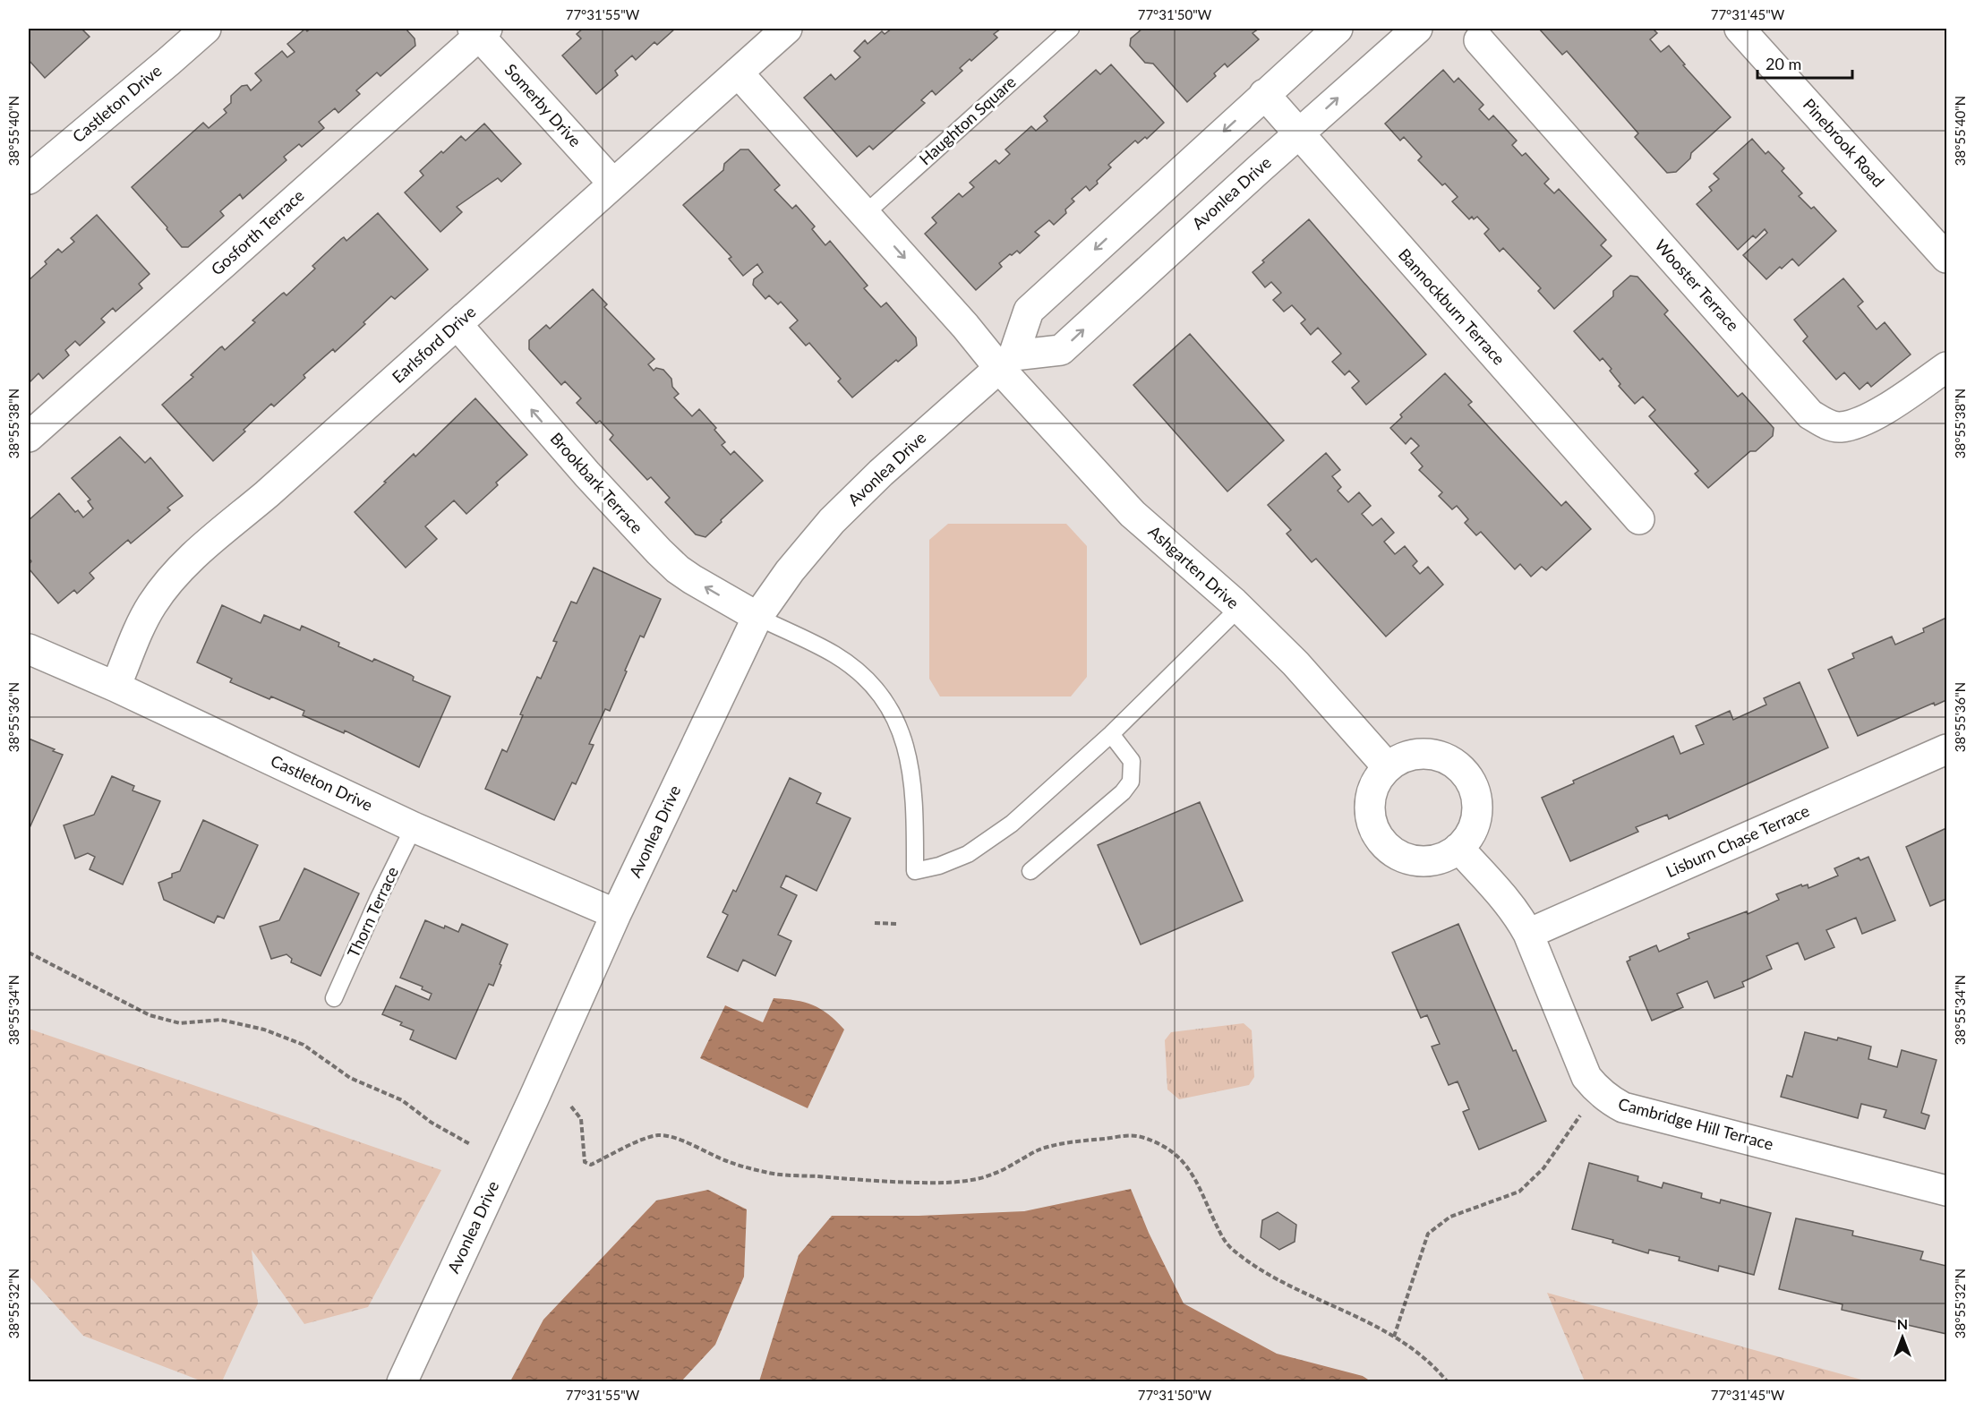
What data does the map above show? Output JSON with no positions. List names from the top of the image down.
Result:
{
  "streets": {
    "street": [
      "Castleton Drive",
      "Somerby Drive",
      "Pinebrook Road",
      "Avonlea Drive",
      "Gosforth Terrace",
      "Wooster Terrace",
      "Bannockburn Terrace",
      "Earlsford Drive",
      "Brookbark Terrace",
      "Ashgarten Drive",
      "Lisburn Chase Terrace",
      "Cambridge Hill Terrace"
    ],
    "lane": ["Haughton Square", "Thorn Terrace"]
  },
  "crossings": [
    ["Castleton Drive", "Avonlea Drive"],
    ["Castleton Drive", "Earlsford Drive"],
    ["Castleton Drive", "Thorn Terrace"],
    ["Somerby Drive", "Gosforth Terrace"],
    ["Somerby Drive", "Earlsford Drive"],
    ["Avonlea Drive", "Bannockburn Terrace"],
    ["Avonlea Drive", "Brookbark Terrace"],
    ["Avonlea Drive", "Ashgarten Drive"],
    ["Earlsford Drive", "Brookbark Terrace"],
    ["Ashgarten Drive", "Cambridge Hill Terrace"],
    ["Lisburn Chase Terrace", "Cambridge Hill Terrace"]
  ],
  "one_way": ["Brookbark Terrace"],
  "scale_bar": "20 m",
  "north": "top",
  "coordinates": [
    "77°31'55\"W",
    "77°31'50\"W",
    "77°31'45\"W",
    "38°55'40\"N",
    "38°55'38\"N",
    "38°55'36\"N",
    "38°55'34\"N",
    "38°55'32\"N"
  ]
}
